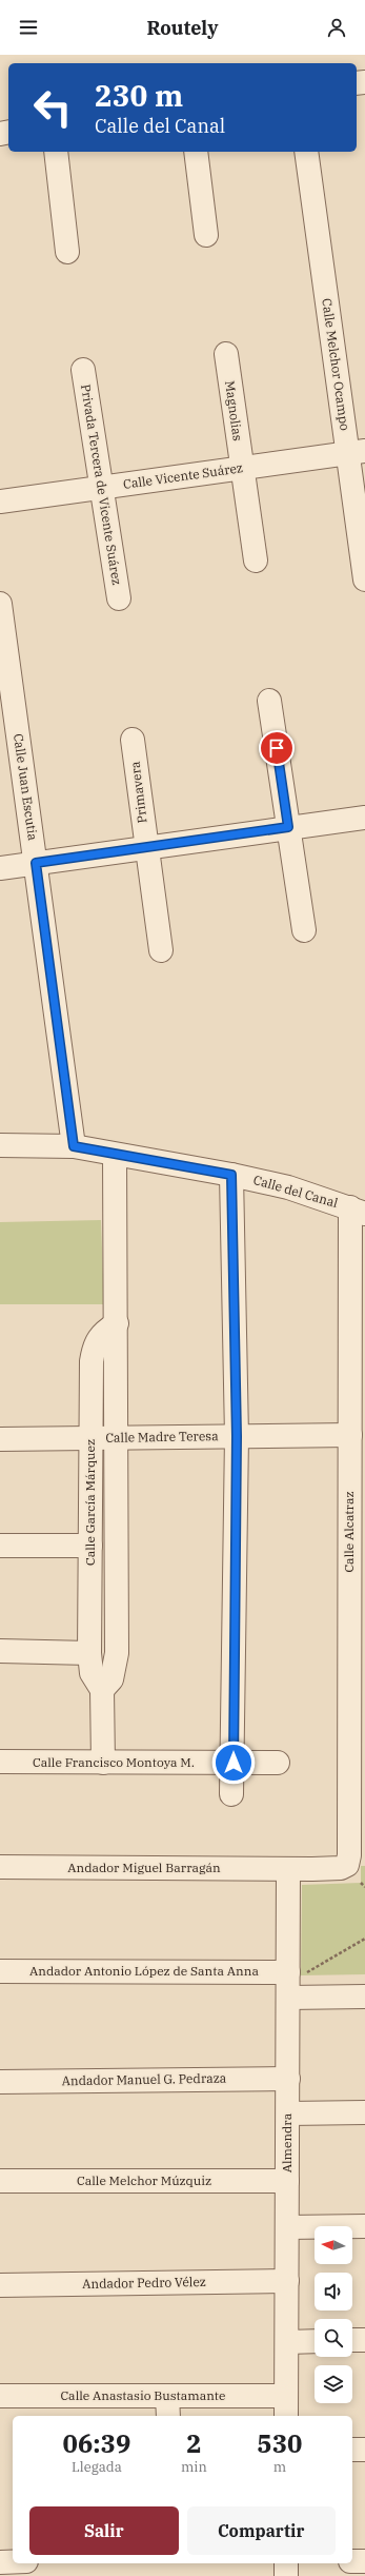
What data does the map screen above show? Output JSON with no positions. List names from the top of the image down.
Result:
{
  "streets": {
    "street": [
      "Calle Melchor Ocampo",
      "Magnolias",
      "Calle Vicente Suárez",
      "Privada Tercera de Vicente Suárez",
      "Calle Juan Escutia",
      "Primavera",
      "Calle del Canal",
      "Calle Madre Teresa",
      "Calle García Márquez",
      "Calle Alcatraz",
      "Calle Francisco Montoya M.",
      "Andador Miguel Barragán",
      "Andador Antonio López de Santa Anna",
      "Andador Manuel G. Pedraza",
      "Almendra",
      "Calle Melchor Múzquiz",
      "Andador Pedro Vélez",
      "Calle Anastasio Bustamante"
    ]
  },
  "crossings": [
    ["Calle Melchor Ocampo", "Calle Vicente Suárez"],
    ["Magnolias", "Calle Vicente Suárez"],
    ["Calle Vicente Suárez", "Privada Tercera de Vicente Suárez"],
    ["Calle Juan Escutia", "Calle del Canal"],
    ["Calle del Canal", "Calle Alcatraz"],
    ["Calle Madre Teresa", "Calle García Márquez"],
    ["Calle Madre Teresa", "Calle Alcatraz"],
    ["Calle García Márquez", "Calle Francisco Montoya M."],
    ["Calle Alcatraz", "Andador Miguel Barragán"],
    ["Andador Miguel Barragán", "Almendra"],
    ["Andador Antonio López de Santa Anna", "Almendra"],
    ["Andador Manuel G. Pedraza", "Almendra"],
    ["Almendra", "Calle Melchor Múzquiz"],
    ["Almendra", "Andador Pedro Vélez"],
    ["Almendra", "Calle Anastasio Bustamante"]
  ],
  "north": "left",
  "page": {
    "header": "Routely",
    "turn": ["230 m", "Calle del Canal"],
    "eta": [
      "06:39",
      "Llegada",
      "2",
      "min",
      "530",
      "m"
    ],
    "buttons": ["Salir", "Compartir"]
  }
}
